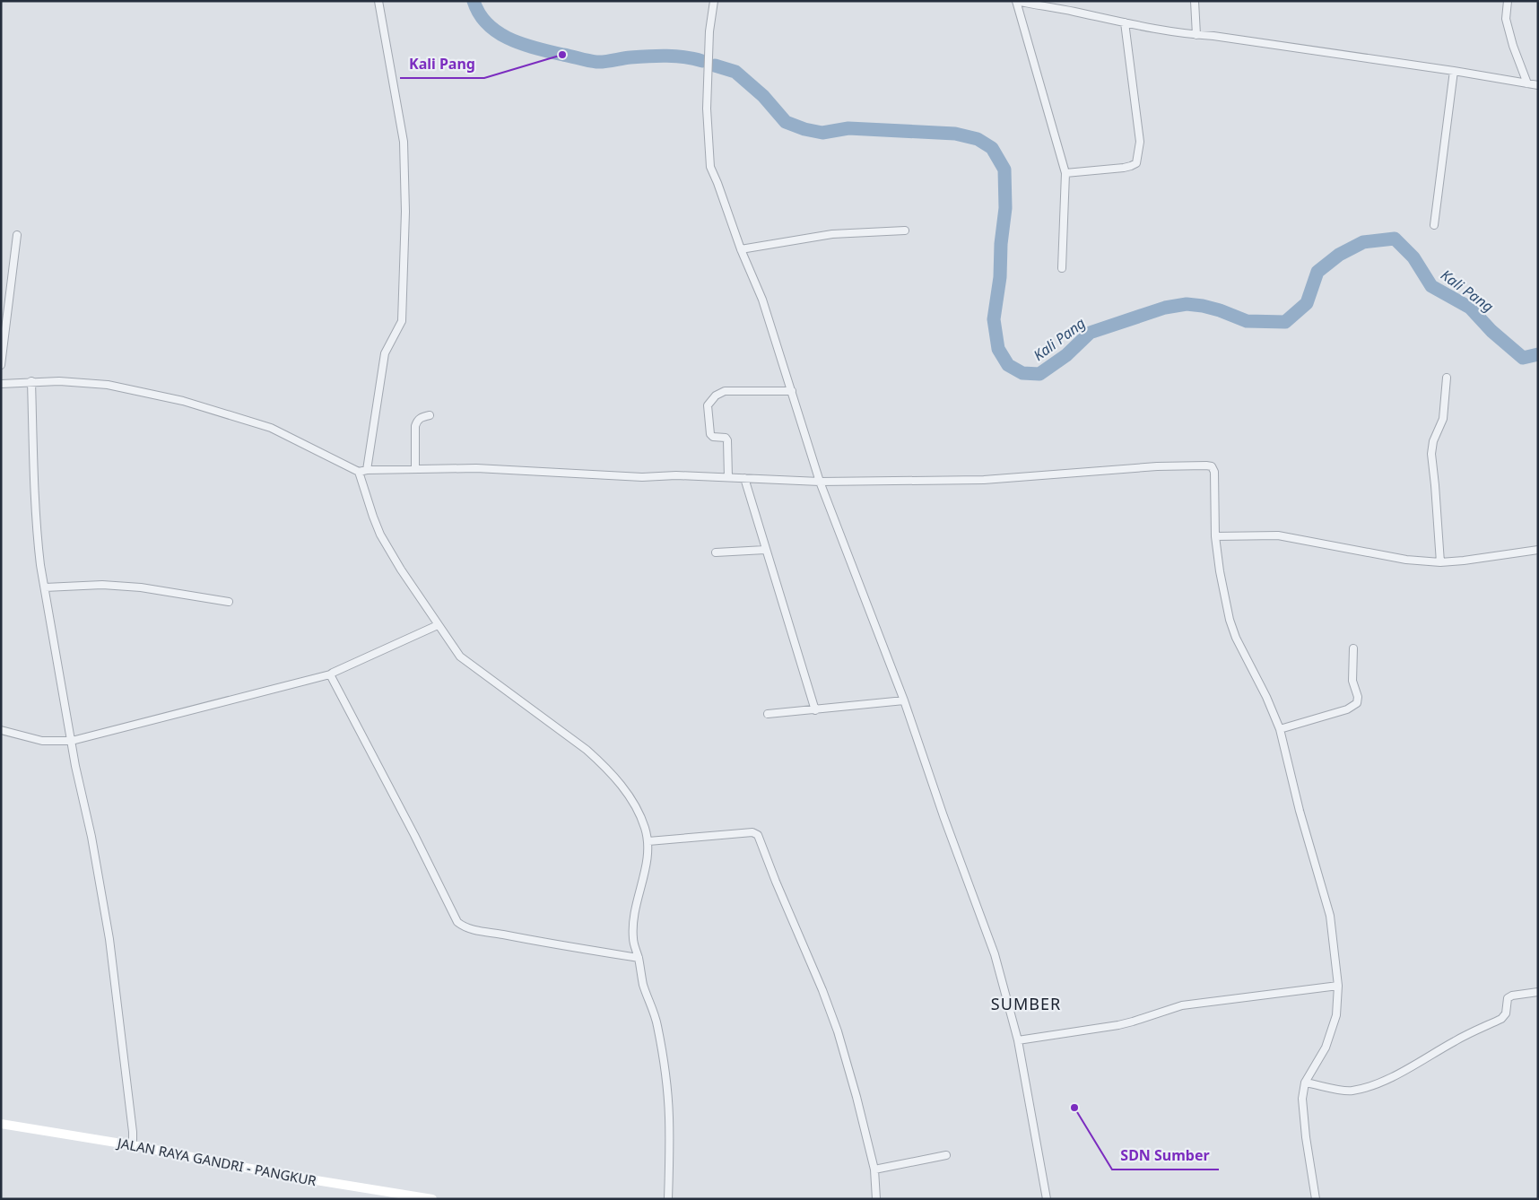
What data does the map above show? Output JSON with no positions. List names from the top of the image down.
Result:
{
  "streets": {
    "street": ["JALAN RAYA GANDRI - PANGKUR"]
  },
  "districts": ["SUMBER"],
  "water": ["Kali Pang"],
  "places": ["Kali Pang", "SDN Sumber"]
}
